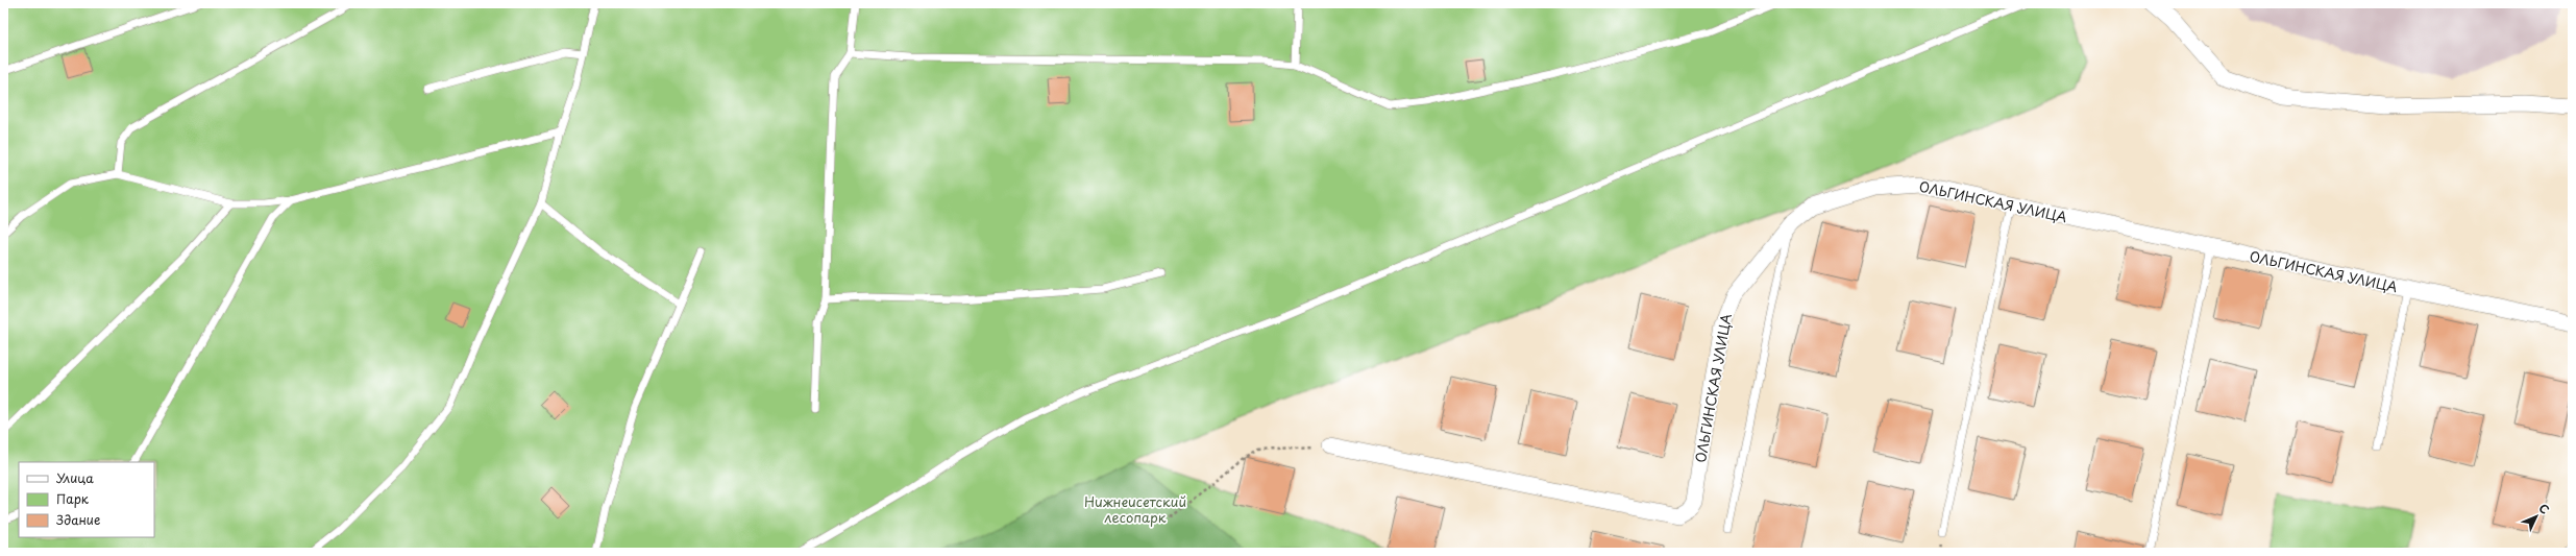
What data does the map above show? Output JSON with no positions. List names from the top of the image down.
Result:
{
  "streets": {
    "street": ["ОЛЬГИНСКАЯ УЛИЦА"]
  },
  "parks": ["Нижнеисетский лесопарк"],
  "legend": ["Улица", "Парк", "Здание"],
  "north": "top right"
}
